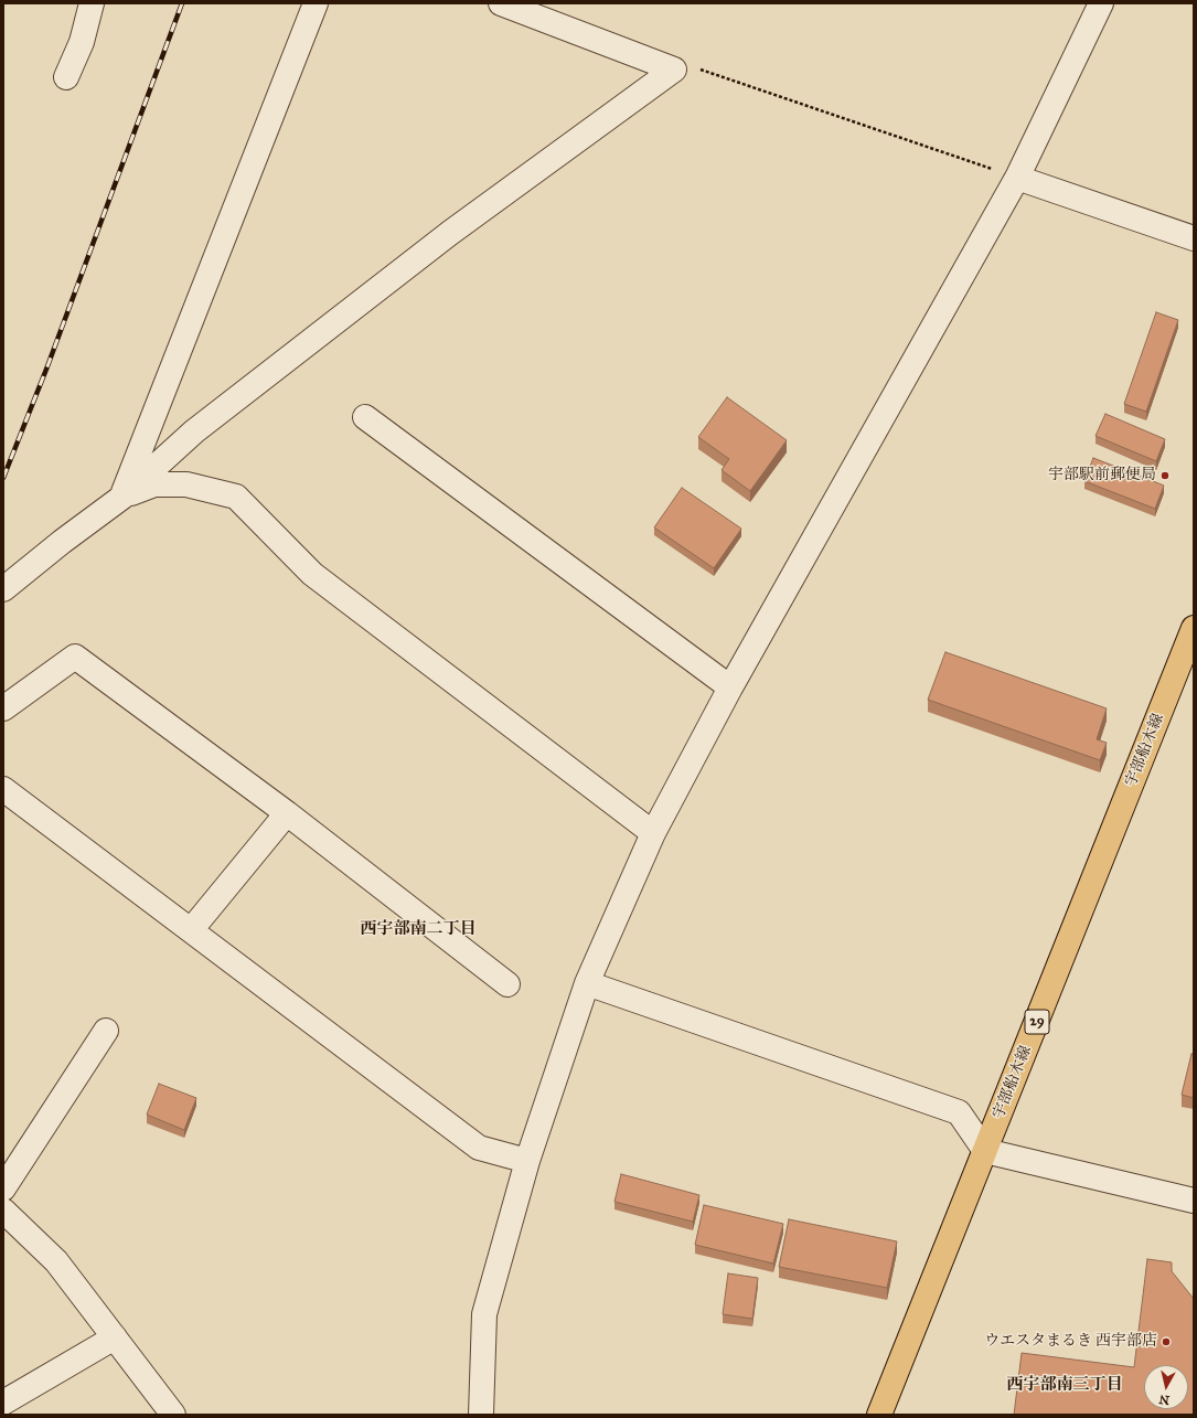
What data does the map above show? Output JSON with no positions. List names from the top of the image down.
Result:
{
  "streets": {
    "main road": ["宇部船木線", "29"]
  },
  "districts": ["西宇部南二丁目", "西宇部南三丁目"],
  "places": ["宇部駅前郵便局", "ウエスタまるき 西宇部店"],
  "north": "bottom"
}
